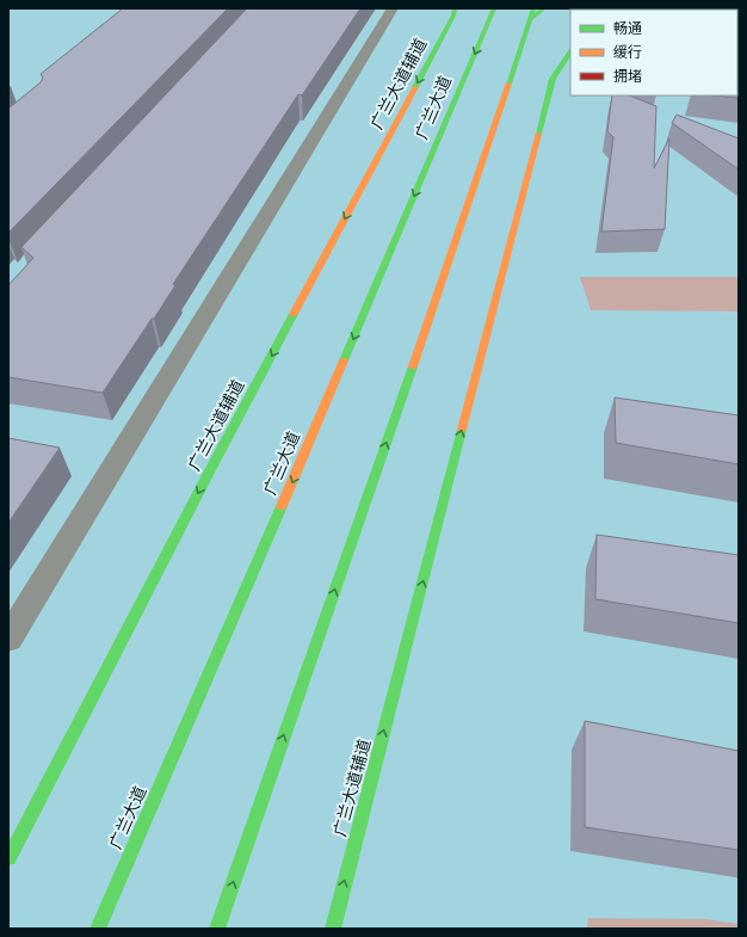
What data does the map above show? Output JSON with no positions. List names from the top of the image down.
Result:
{
  "streets": {
    "main road": ["广兰大道辅道", "广兰大道"]
  },
  "legend": ["畅通", "缓行", "拥堵"]
}
